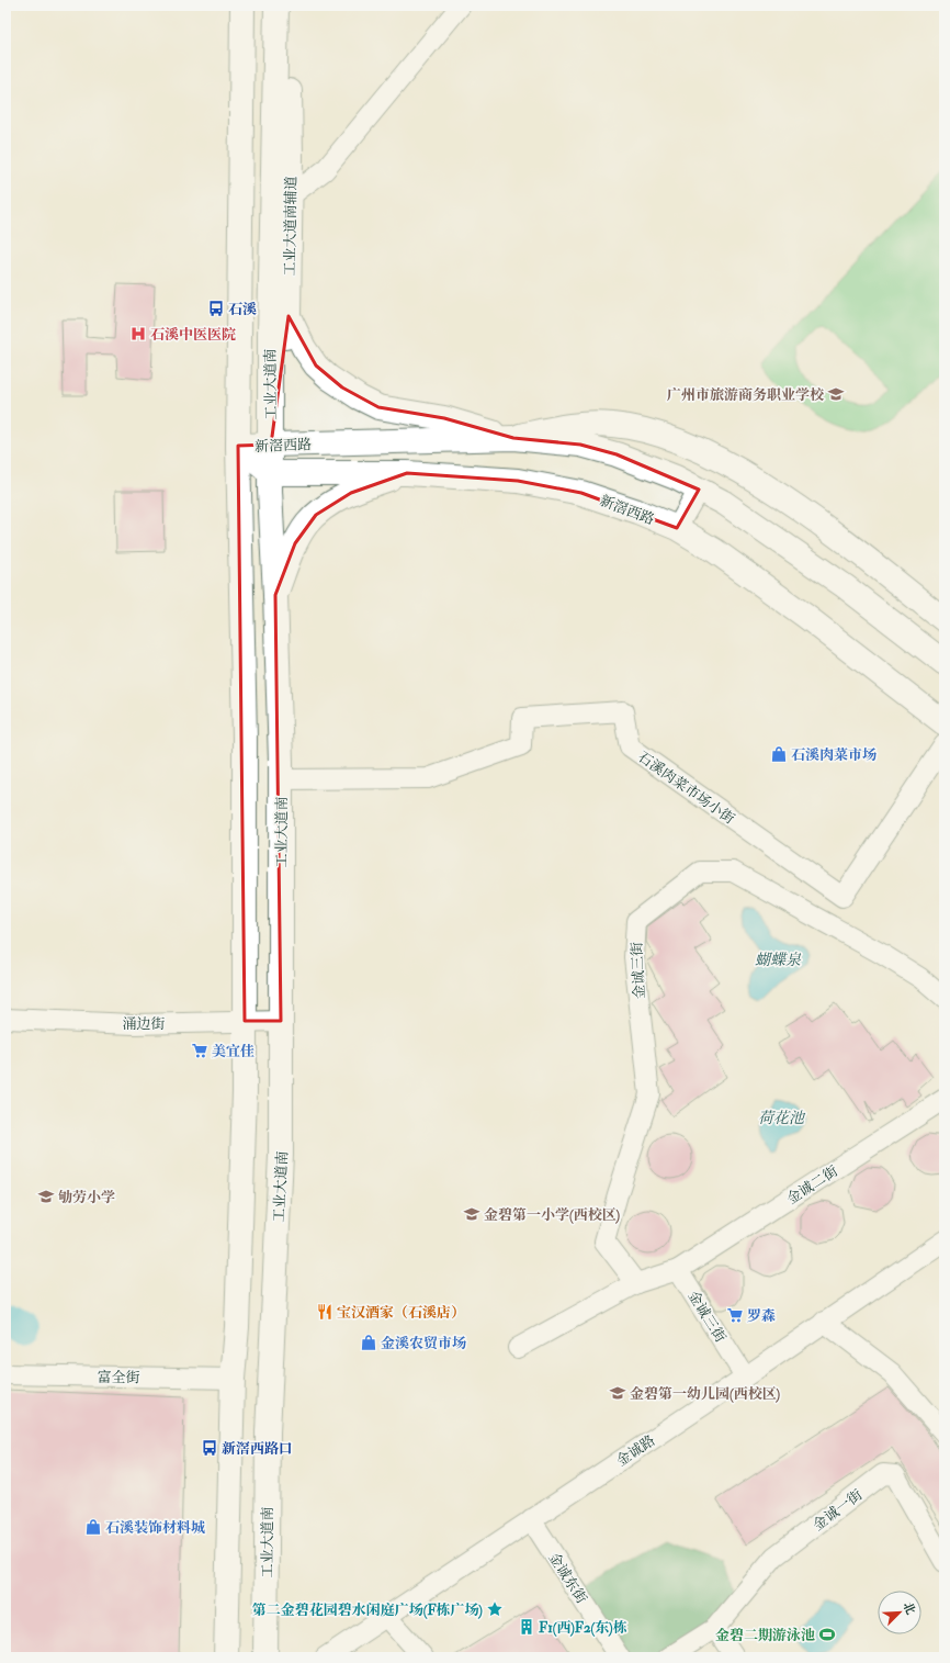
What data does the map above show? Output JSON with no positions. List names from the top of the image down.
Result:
{
  "streets": {
    "main road": ["工业大道南辅道", "工业大道南", "新滘西路"],
    "street": [
      "石溪肉菜市场小街",
      "金诚三街",
      "涌边街",
      "金诚二街",
      "富全街",
      "金诚路",
      "金诚一街",
      "金诚东街"
    ]
  },
  "crossings": [
    ["工业大道南辅道", "工业大道南"],
    ["工业大道南辅道", "新滘西路"],
    ["工业大道南", "新滘西路"],
    ["工业大道南", "石溪肉菜市场小街"],
    ["工业大道南", "涌边街"],
    ["金诚三街", "金诚二街"],
    ["金诚三街", "金诚路"],
    ["金诚路", "金诚东街"]
  ],
  "water": ["蝴蝶泉", "荷花池"],
  "places": {
    "bus stop": ["石溪", "新滘西路口"],
    "hospital": ["石溪中医医院"],
    "school or university": [
      "广州市旅游商务职业学校",
      "劬劳小学",
      "金碧第一小学(西校区)",
      "金碧第一幼儿园(西校区)"
    ],
    "shop": ["石溪肉菜市场", "金溪农贸市场", "石溪装饰材料城"],
    "supermarket": ["美宜佳", "罗森"],
    "restaurant": ["宝汉酒家（石溪店）"],
    "place": ["第二金碧花园碧水闲庭广场(F栋广场)"],
    "building": ["F1(西)F2(东)栋"],
    "sports": ["金碧二期游泳池"]
  },
  "north": "top right"
}
